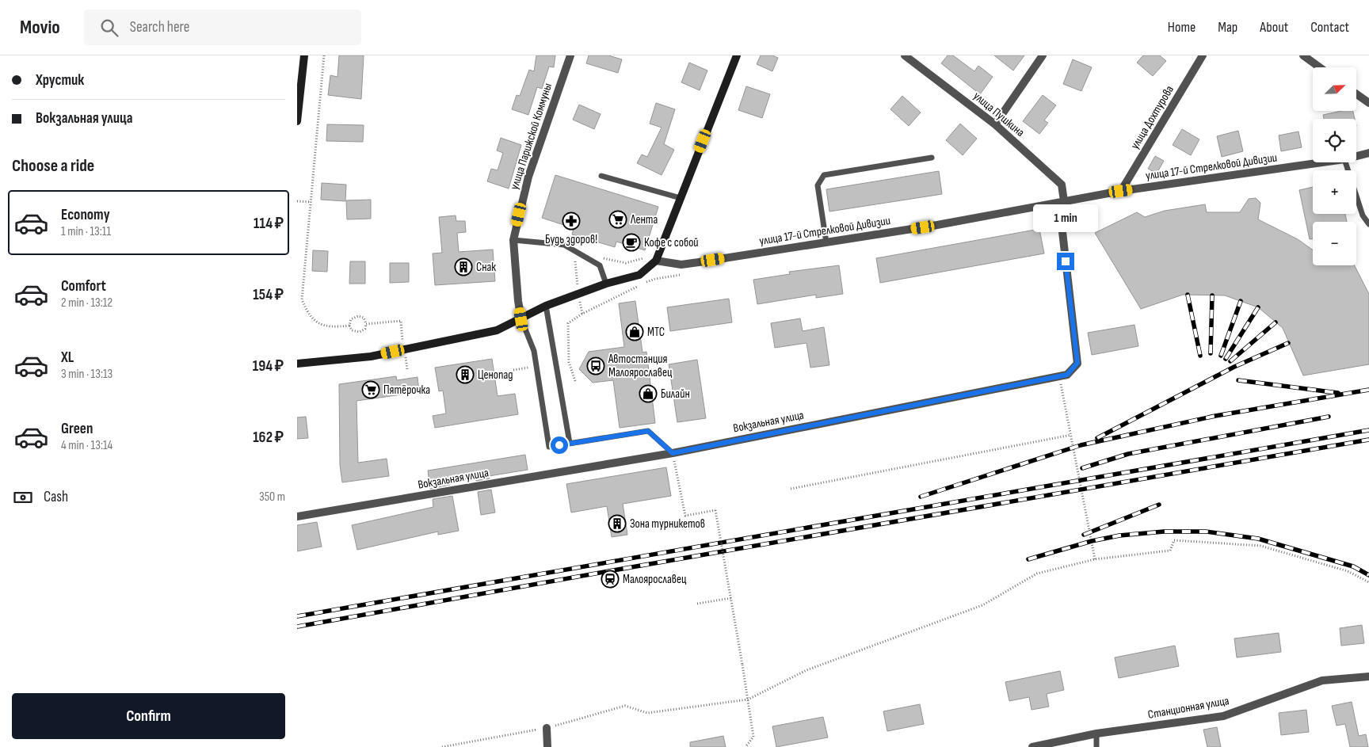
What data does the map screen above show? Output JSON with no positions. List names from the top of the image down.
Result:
{
  "streets": {
    "street": [
      "улица Пушкина",
      "улица Дохтурова",
      "улица Парижской Коммуны",
      "улица 17-й Стрелковой Дивизии",
      "Вокзальная улица",
      "Станционная улица"
    ]
  },
  "crossings": [
    ["улица Пушкина", "улица 17-й Стрелковой Дивизии"],
    ["улица Пушкина", "Вокзальная улица"],
    ["улица Дохтурова", "улица 17-й Стрелковой Дивизии"],
    ["улица 17-й Стрелковой Дивизии", "Вокзальная улица"]
  ],
  "places": {
    "supermarket": ["Лента", "Пятёрочка"],
    "pharmacy": ["Будь здоров!"],
    "cafe": ["Кофе с собой"],
    "building": ["Снак", "Ценопад", "Зона турникетов"],
    "shop": ["МТС", "Билайн"],
    "bus stop": ["Автостанция Малоярославец"],
    "station": ["Малоярославец"]
  },
  "north": "top right",
  "page": {
    "header": "Movio",
    "search": "Search here",
    "nav": [
      "Home",
      "Map",
      "About",
      "Contact"
    ],
    "banner": ["Хрустик", "Вокзальная улица"],
    "map_buttons": ["+", "−"],
    "heading": "Choose a ride",
    "list": [
      {
        "name": "Economy",
        "note": "1 min · 13:11",
        "value": "114 ₽"
      },
      {
        "name": "Comfort",
        "note": "2 min · 13:12",
        "value": "154 ₽"
      },
      {
        "name": "XL",
        "note": "3 min · 13:13",
        "value": "194 ₽"
      },
      {
        "name": "Green",
        "note": "4 min · 13:14",
        "value": "162 ₽"
      }
    ],
    "bubble": "1 min",
    "pay": ["Cash", "350 m"],
    "buttons": "Confirm"
  }
}
